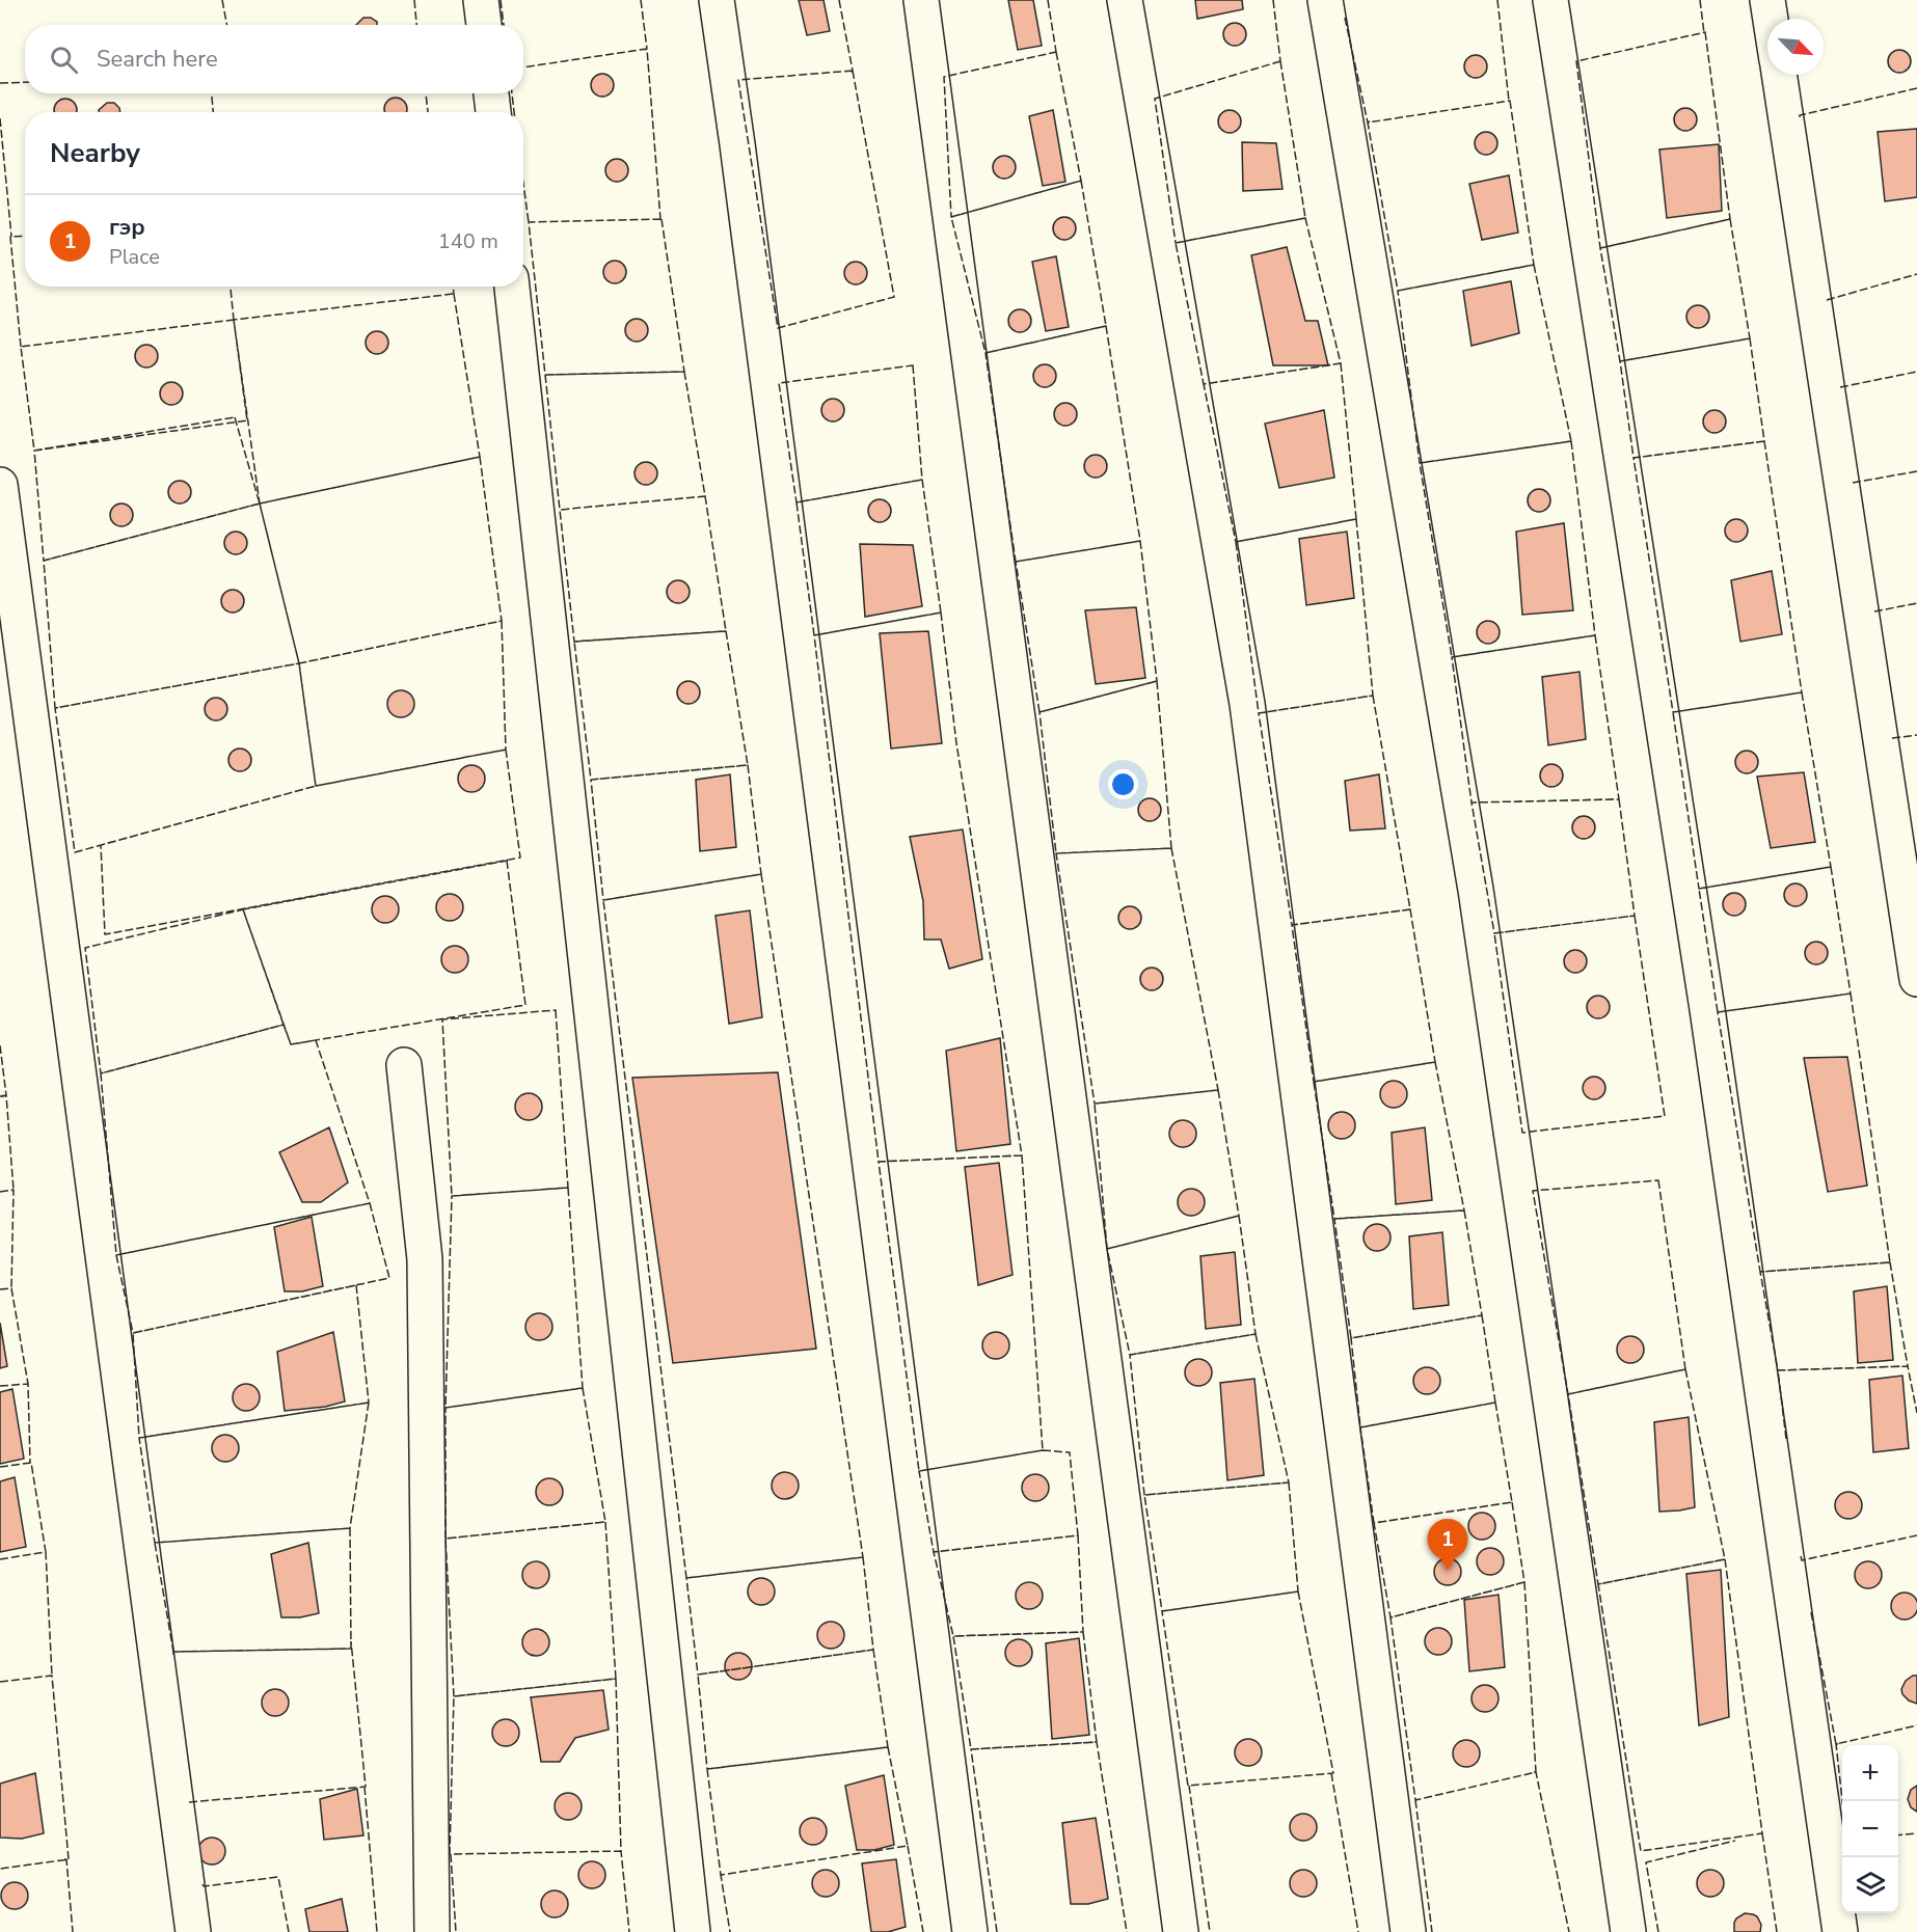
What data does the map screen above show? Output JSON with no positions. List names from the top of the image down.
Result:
{
  "north": "bottom right",
  "page": {
    "search": "Search here",
    "heading": "Nearby",
    "list": [
      {
        "mark": "1",
        "name": "гэр",
        "note": "Place",
        "value": "140 m"
      }
    ],
    "pins": "1",
    "map_buttons": ["+", "−"]
  }
}
